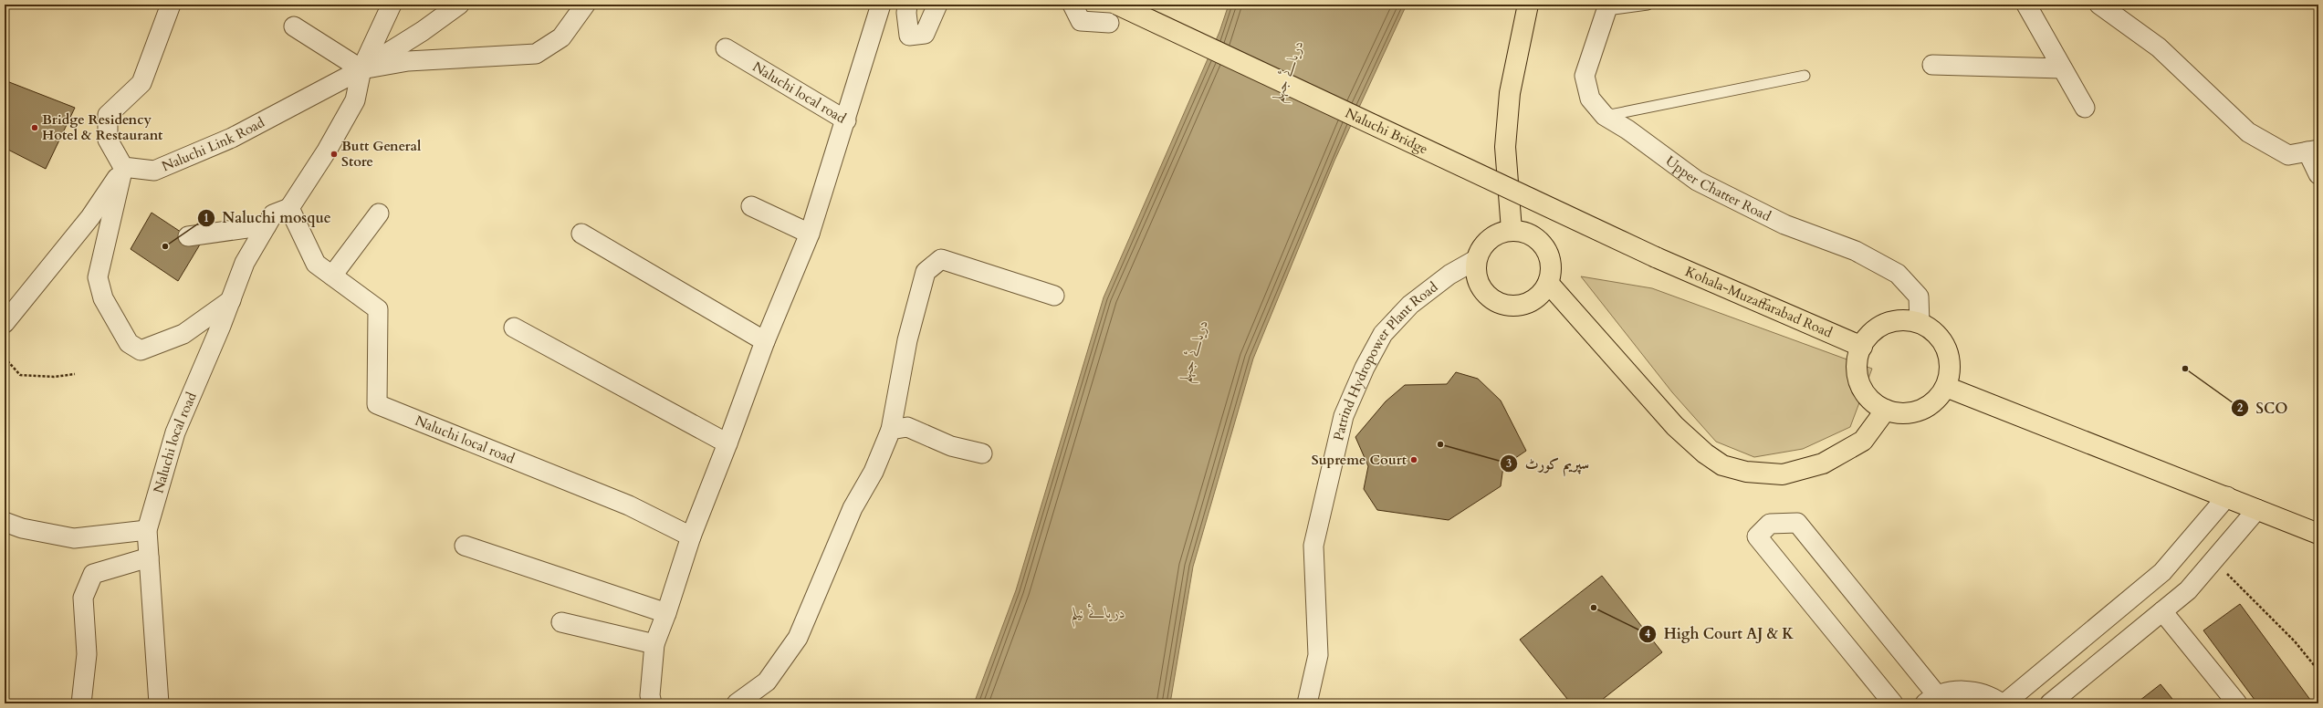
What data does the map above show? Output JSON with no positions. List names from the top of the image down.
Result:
{
  "streets": {
    "highway": ["Naluchi Bridge", "Kohala-Muzaffarabad Road"],
    "street": [
      "Naluchi local road",
      "Naluchi Link Road",
      "Upper Chatter Road",
      "Patrind Hydropower Plant Road"
    ]
  },
  "crossings": [
    ["Naluchi Bridge", "Kohala-Muzaffarabad Road"],
    ["Upper Chatter Road", "Kohala-Muzaffarabad Road"]
  ],
  "water": ["دریائے جہلم", "دریائے نیلم"],
  "places": [
    "Bridge Residency Hotel & Restaurant",
    "Butt General Store",
    "Naluchi mosque",
    "SCO",
    "سپریم کورٹ",
    "Supreme Court",
    "High Court AJ & K"
  ]
}
